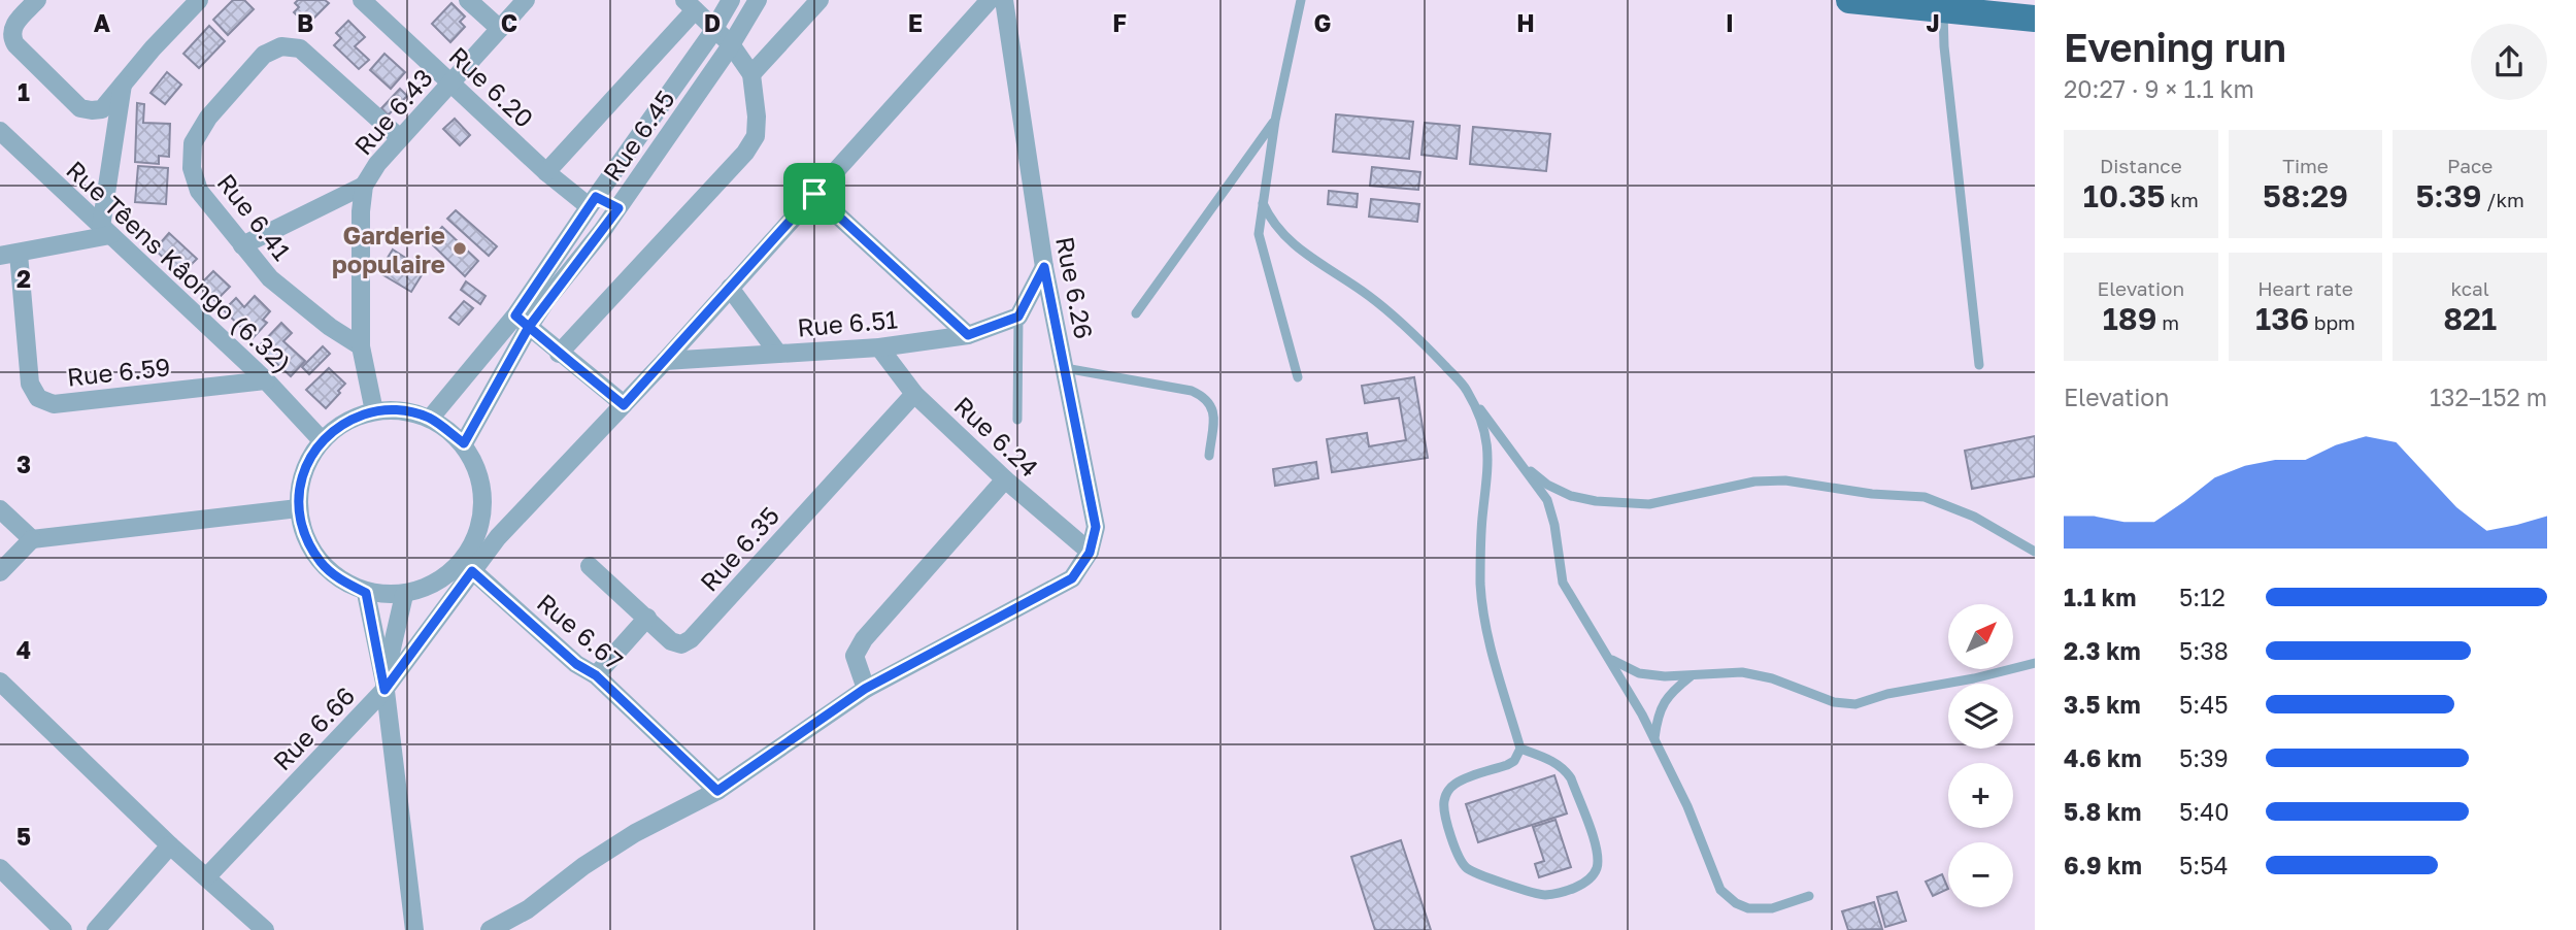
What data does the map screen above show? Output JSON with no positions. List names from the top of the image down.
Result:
{
  "streets": {
    "street": [
      "Rue 6.20",
      "Rue 6.43",
      "Rue 6.45",
      "Rue 6.41",
      "Rue Têens Kâongo (6.32)",
      "Rue 6.26",
      "Rue 6.51",
      "Rue 6.59",
      "Rue 6.24",
      "Rue 6.35",
      "Rue 6.67",
      "Rue 6.66"
    ]
  },
  "crossings": [
    ["Rue 6.20", "Rue 6.43"],
    ["Rue 6.20", "Rue 6.45"],
    ["Rue 6.43", "Rue 6.45"],
    ["Rue 6.43", "Rue 6.41"],
    ["Rue 6.43", "Rue Têens Kâongo (6.32)"],
    ["Rue 6.45", "Rue Têens Kâongo (6.32)"],
    ["Rue Têens Kâongo (6.32)", "Rue 6.59"],
    ["Rue 6.26", "Rue 6.24"],
    ["Rue 6.51", "Rue 6.24"],
    ["Rue 6.51", "Rue 6.66"],
    ["Rue 6.24", "Rue 6.35"],
    ["Rue 6.67", "Rue 6.66"]
  ],
  "places": ["Garderie populaire"],
  "north": "top right",
  "page": {
    "heading": ["Evening run", "20:27 · 9 × 1.1 km"],
    "stats": [
      ["Distance", "10.35 km"],
      ["Time", "58:29"],
      ["Pace", "5:39 /km"],
      ["Elevation", "189 m"],
      ["Heart rate", "136 bpm"],
      ["kcal", "821"]
    ],
    "chart": ["Elevation", "132–152 m"],
    "list": [
      {
        "name": "1.1 km",
        "note": "5:12"
      },
      {
        "name": "2.3 km",
        "note": "5:38"
      },
      {
        "name": "3.5 km",
        "note": "5:45"
      },
      {
        "name": "4.6 km",
        "note": "5:39"
      },
      {
        "name": "5.8 km",
        "note": "5:40"
      },
      {
        "name": "6.9 km",
        "note": "5:54"
      }
    ],
    "map_buttons": ["+", "−"]
  },
  "grid": {
    "columns": [
      "A",
      "B",
      "C",
      "D",
      "E",
      "F",
      "G",
      "H",
      "I",
      "J"
    ],
    "rows": [
      "1",
      "2",
      "3",
      "4",
      "5"
    ]
  }
}
